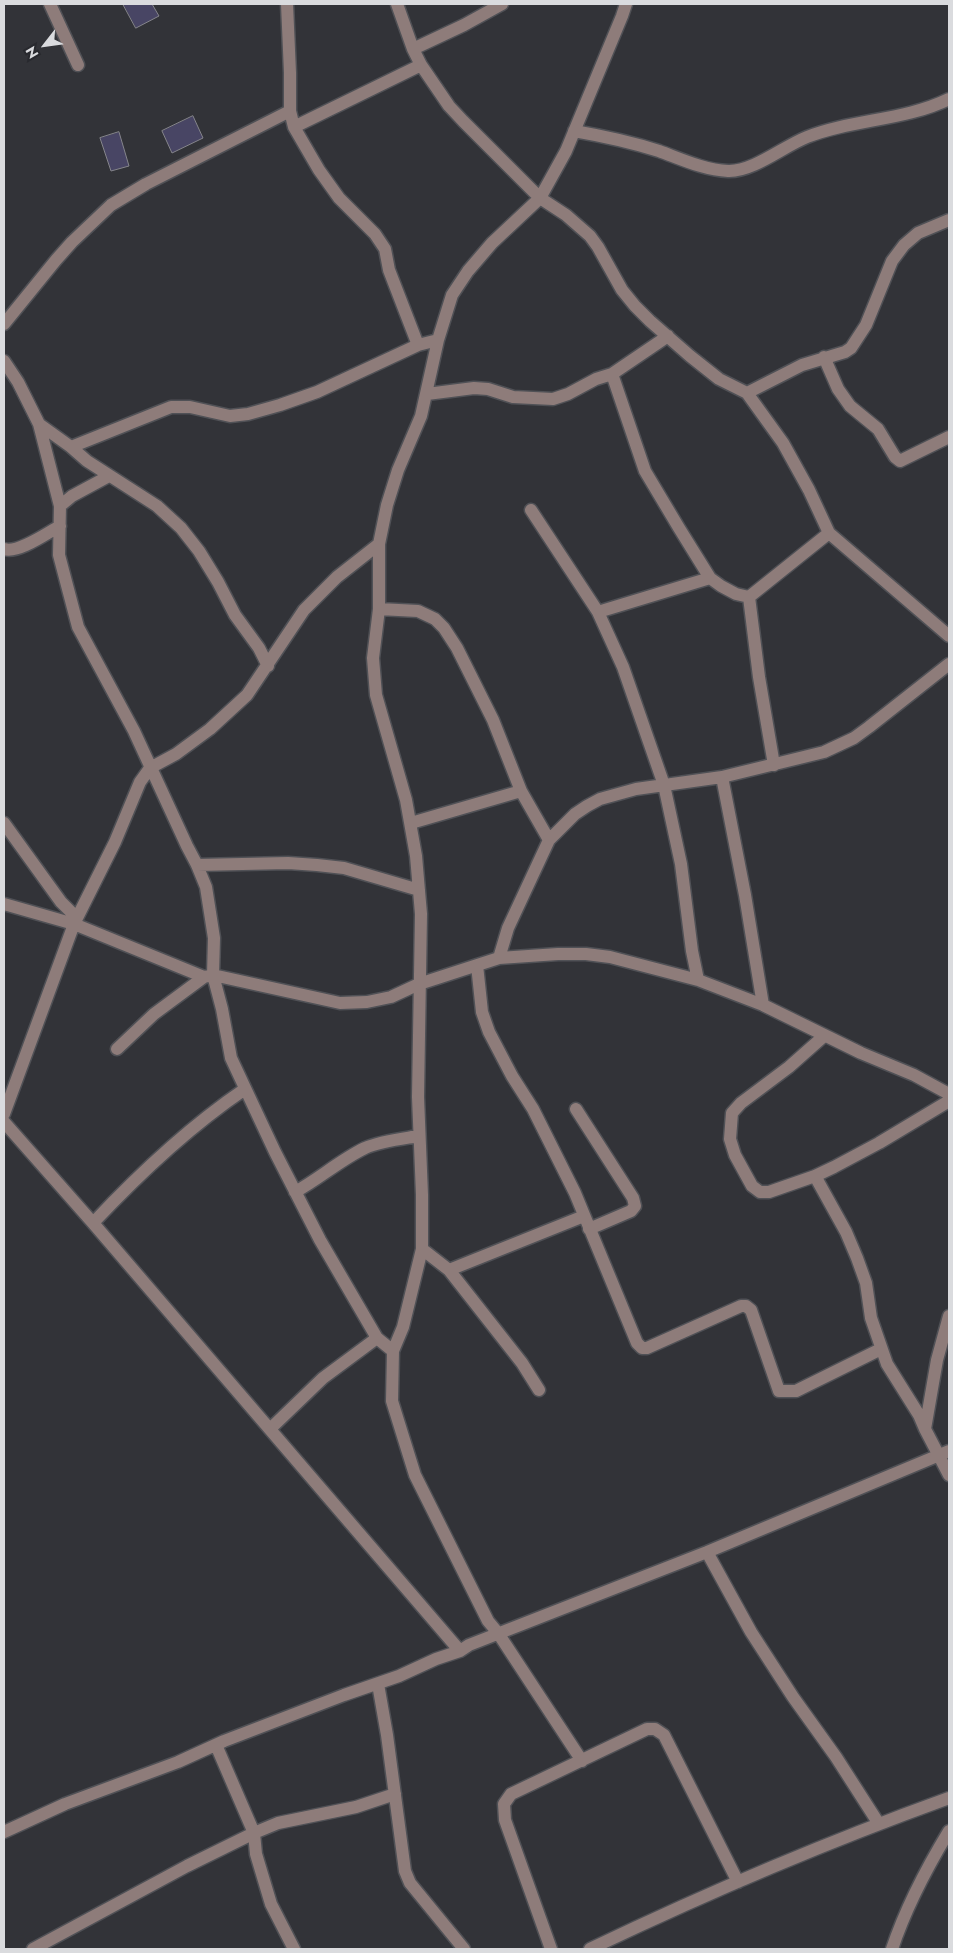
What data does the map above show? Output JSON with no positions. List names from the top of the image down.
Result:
{
  "north": "bottom left"
}
